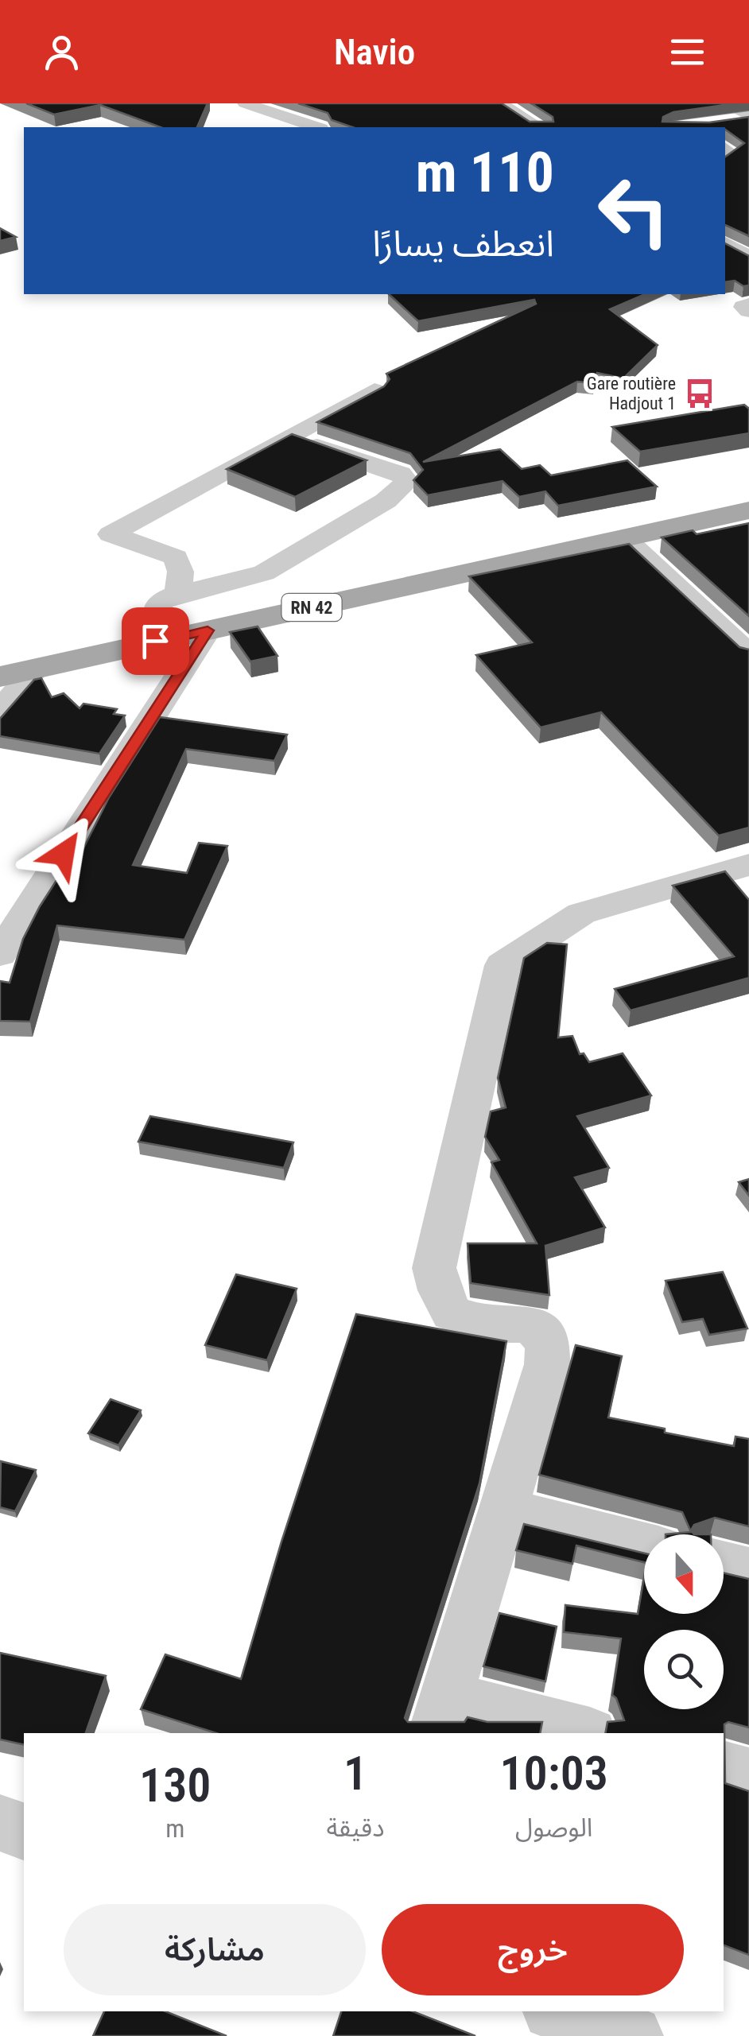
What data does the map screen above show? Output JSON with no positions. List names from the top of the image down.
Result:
{
  "streets": {
    "main road": ["RN 42"]
  },
  "places": {
    "bus stop": ["Gare routière Hadjout 1"]
  },
  "north": "bottom",
  "page": {
    "header": "Navio",
    "turn": ["110 m", "انعطف يسارًا"],
    "eta": [
      "10:03",
      "الوصول",
      "1",
      "دقيقة",
      "130",
      "m"
    ],
    "buttons": ["خروج", "مشاركة"]
  }
}
